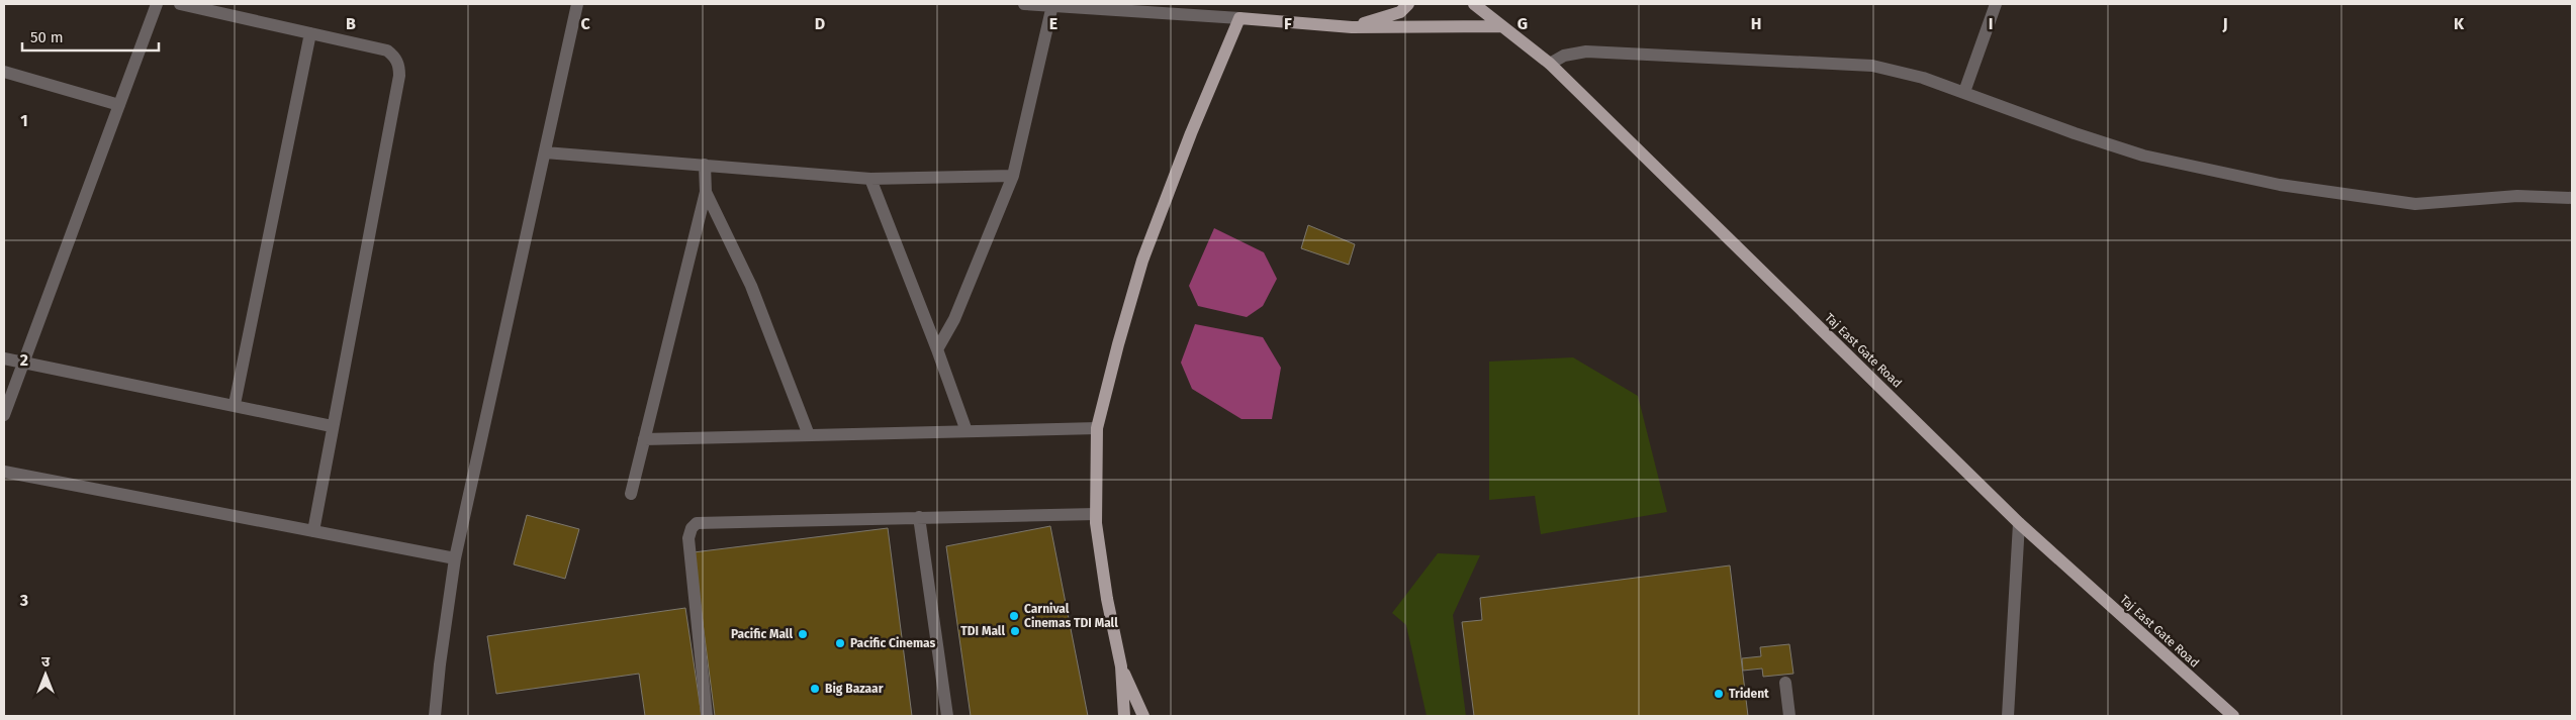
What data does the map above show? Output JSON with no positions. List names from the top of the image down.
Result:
{
  "streets": {
    "main road": ["Taj East Gate Road"]
  },
  "places": [
    "Carnival Cinemas TDI Mall",
    "TDI Mall",
    "Pacific Mall",
    "Pacific Cinemas",
    "Big Bazaar",
    "Trident"
  ],
  "scale_bar": "50 m",
  "north": "top",
  "grid": {
    "columns": [
      "B",
      "C",
      "D",
      "E",
      "F",
      "G",
      "H",
      "I",
      "J",
      "K"
    ],
    "rows": ["1", "2", "3"]
  }
}
